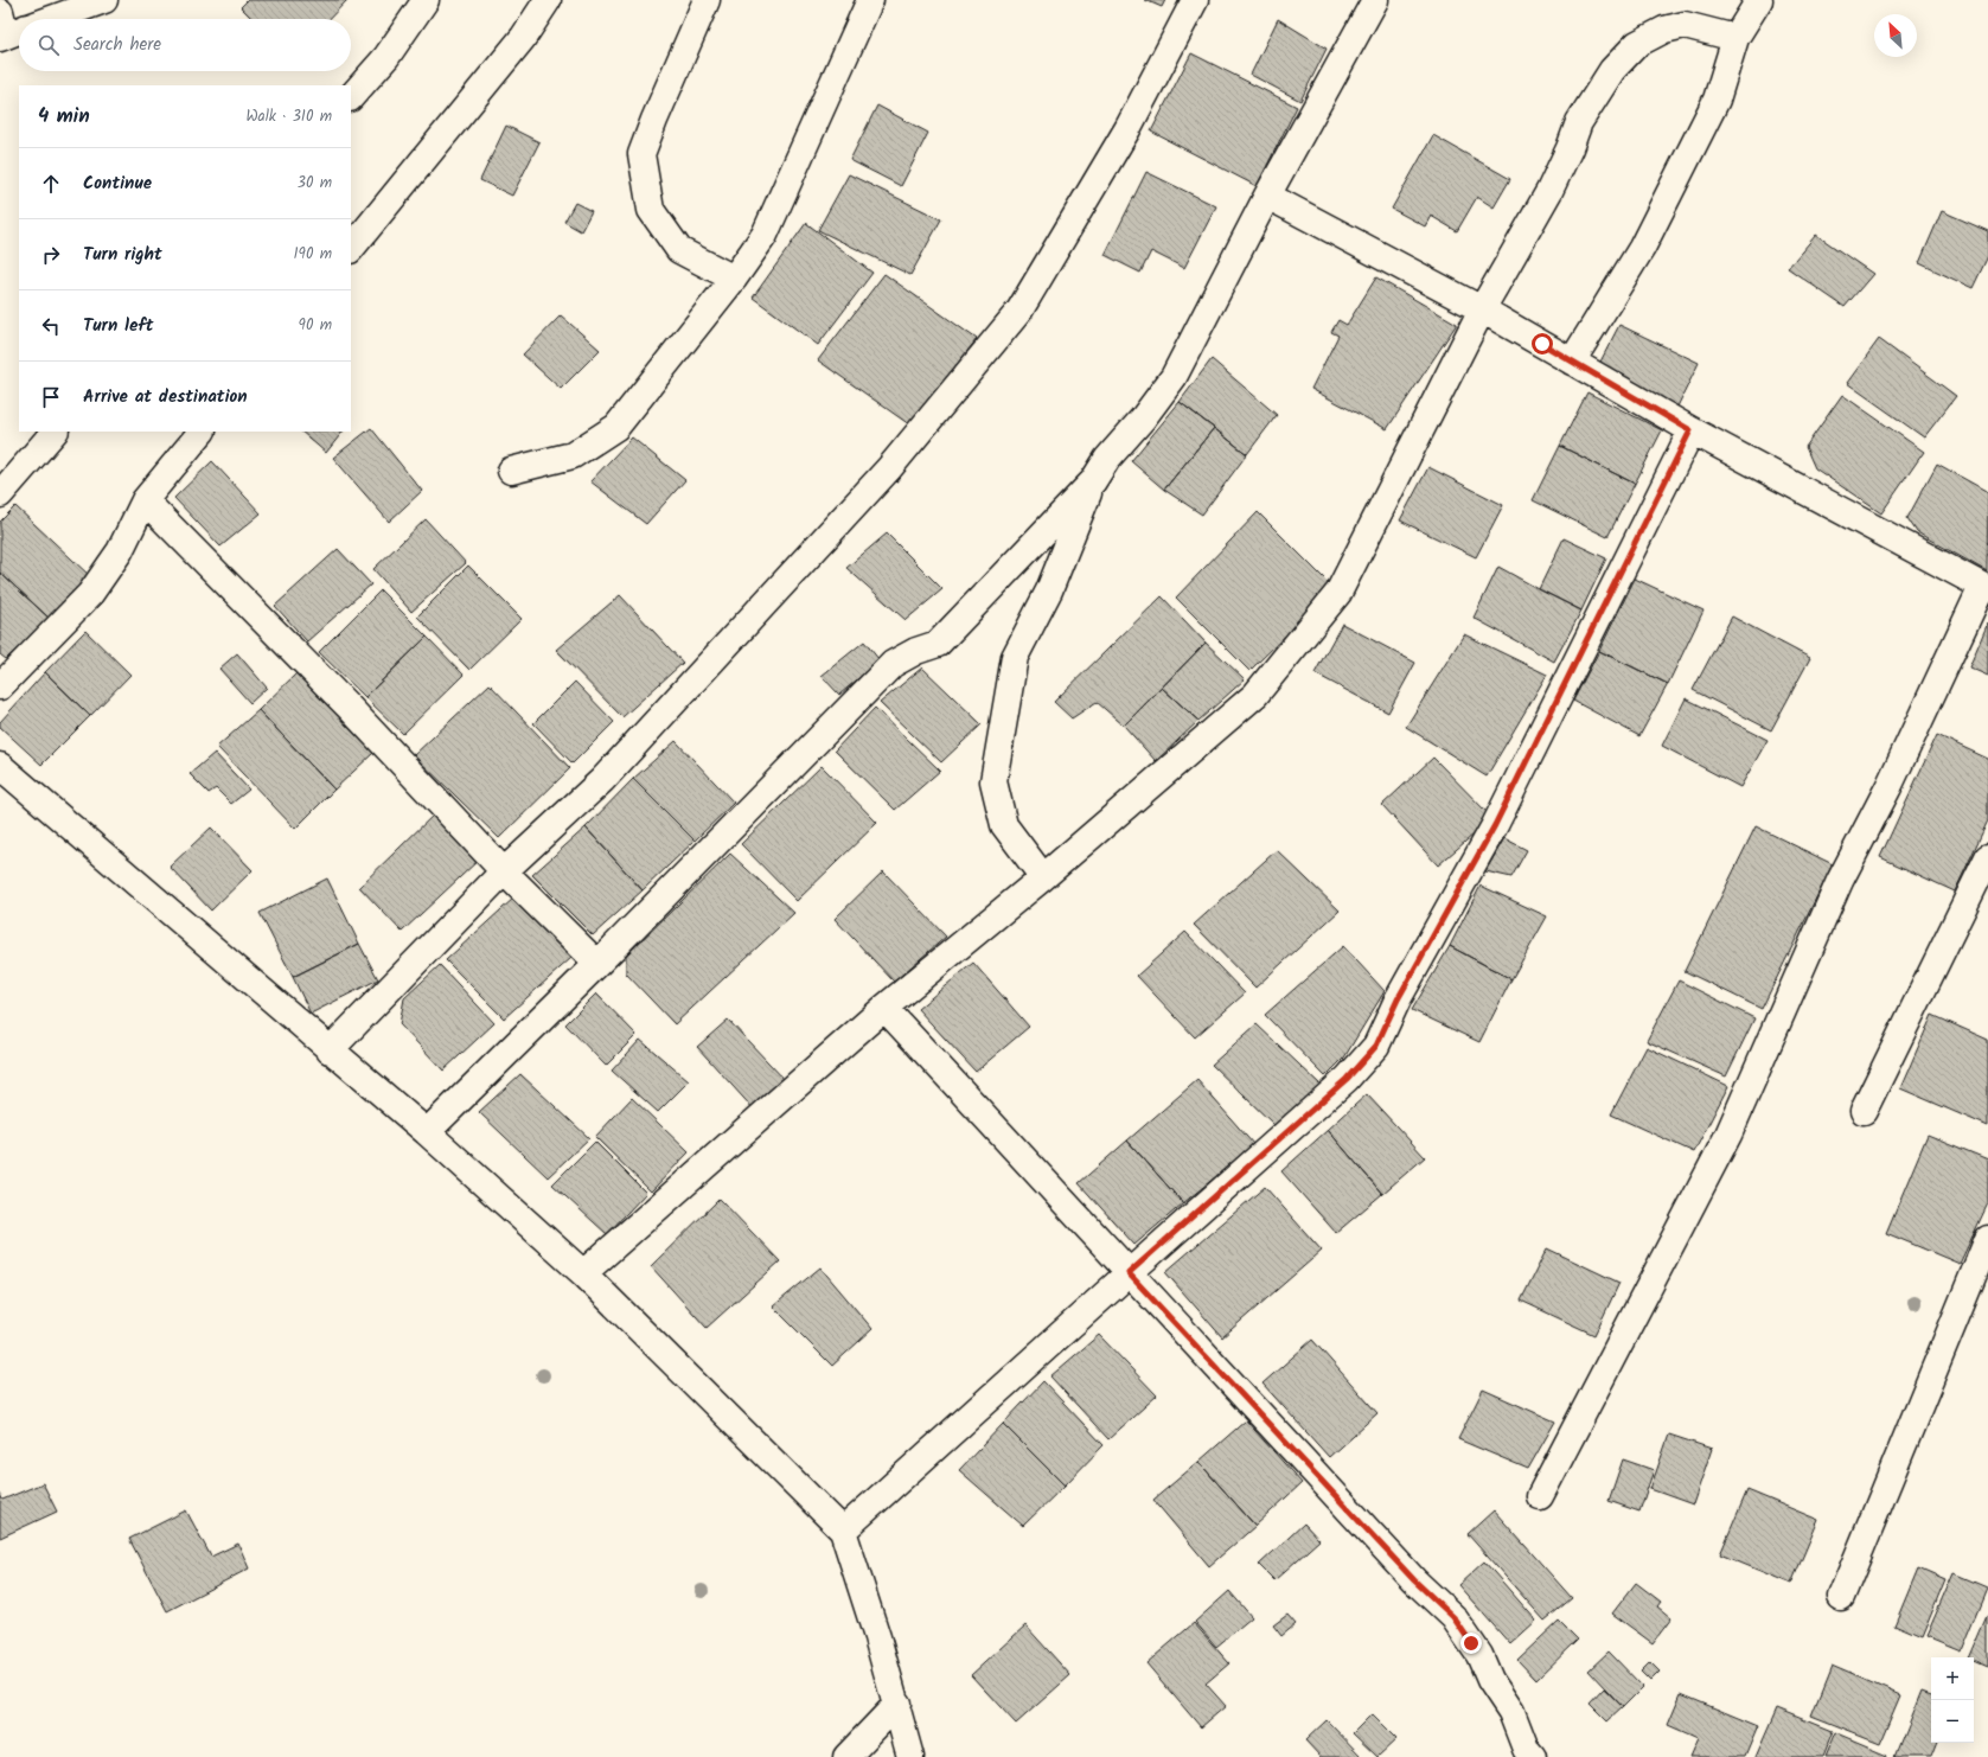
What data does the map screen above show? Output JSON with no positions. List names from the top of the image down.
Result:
{
  "north": "top left",
  "page": {
    "search": "Search here",
    "heading": ["4 min", "Walk · 310 m"],
    "list": [
      ["Continue", "30 m"],
      ["Turn right", "190 m"],
      ["Turn left", "90 m"],
      "Arrive at destination"
    ],
    "map_buttons": ["+", "−"]
  }
}
